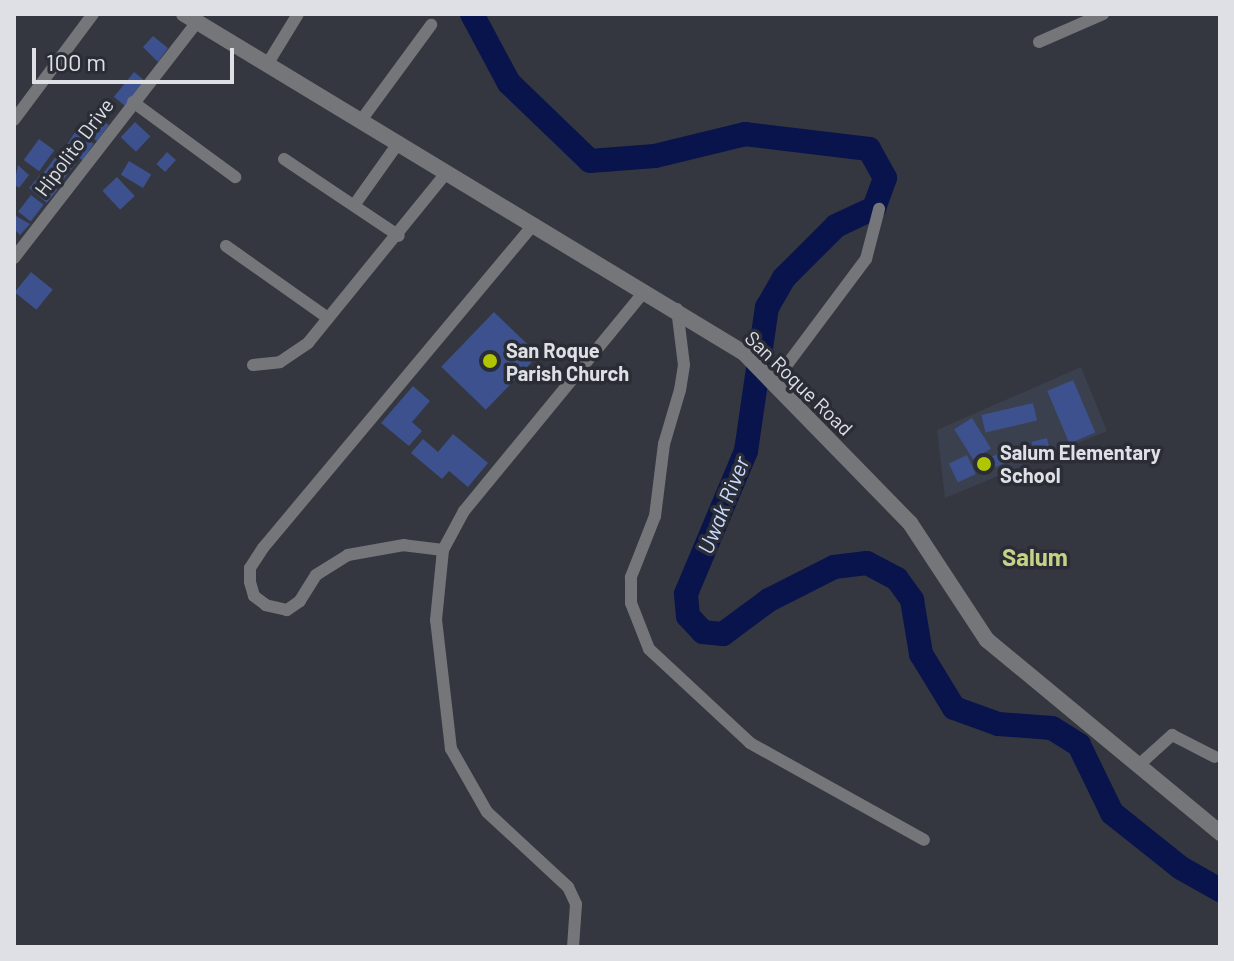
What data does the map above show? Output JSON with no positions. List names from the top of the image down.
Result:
{
  "streets": {
    "street": ["Hipolito Drive", "San Roque Road"]
  },
  "crossings": [
    ["Hipolito Drive", "San Roque Road"]
  ],
  "districts": ["Salum"],
  "water": ["Uwak River"],
  "places": ["San Roque Parish Church", "Salum Elementary School"],
  "scale_bar": "100 m"
}
